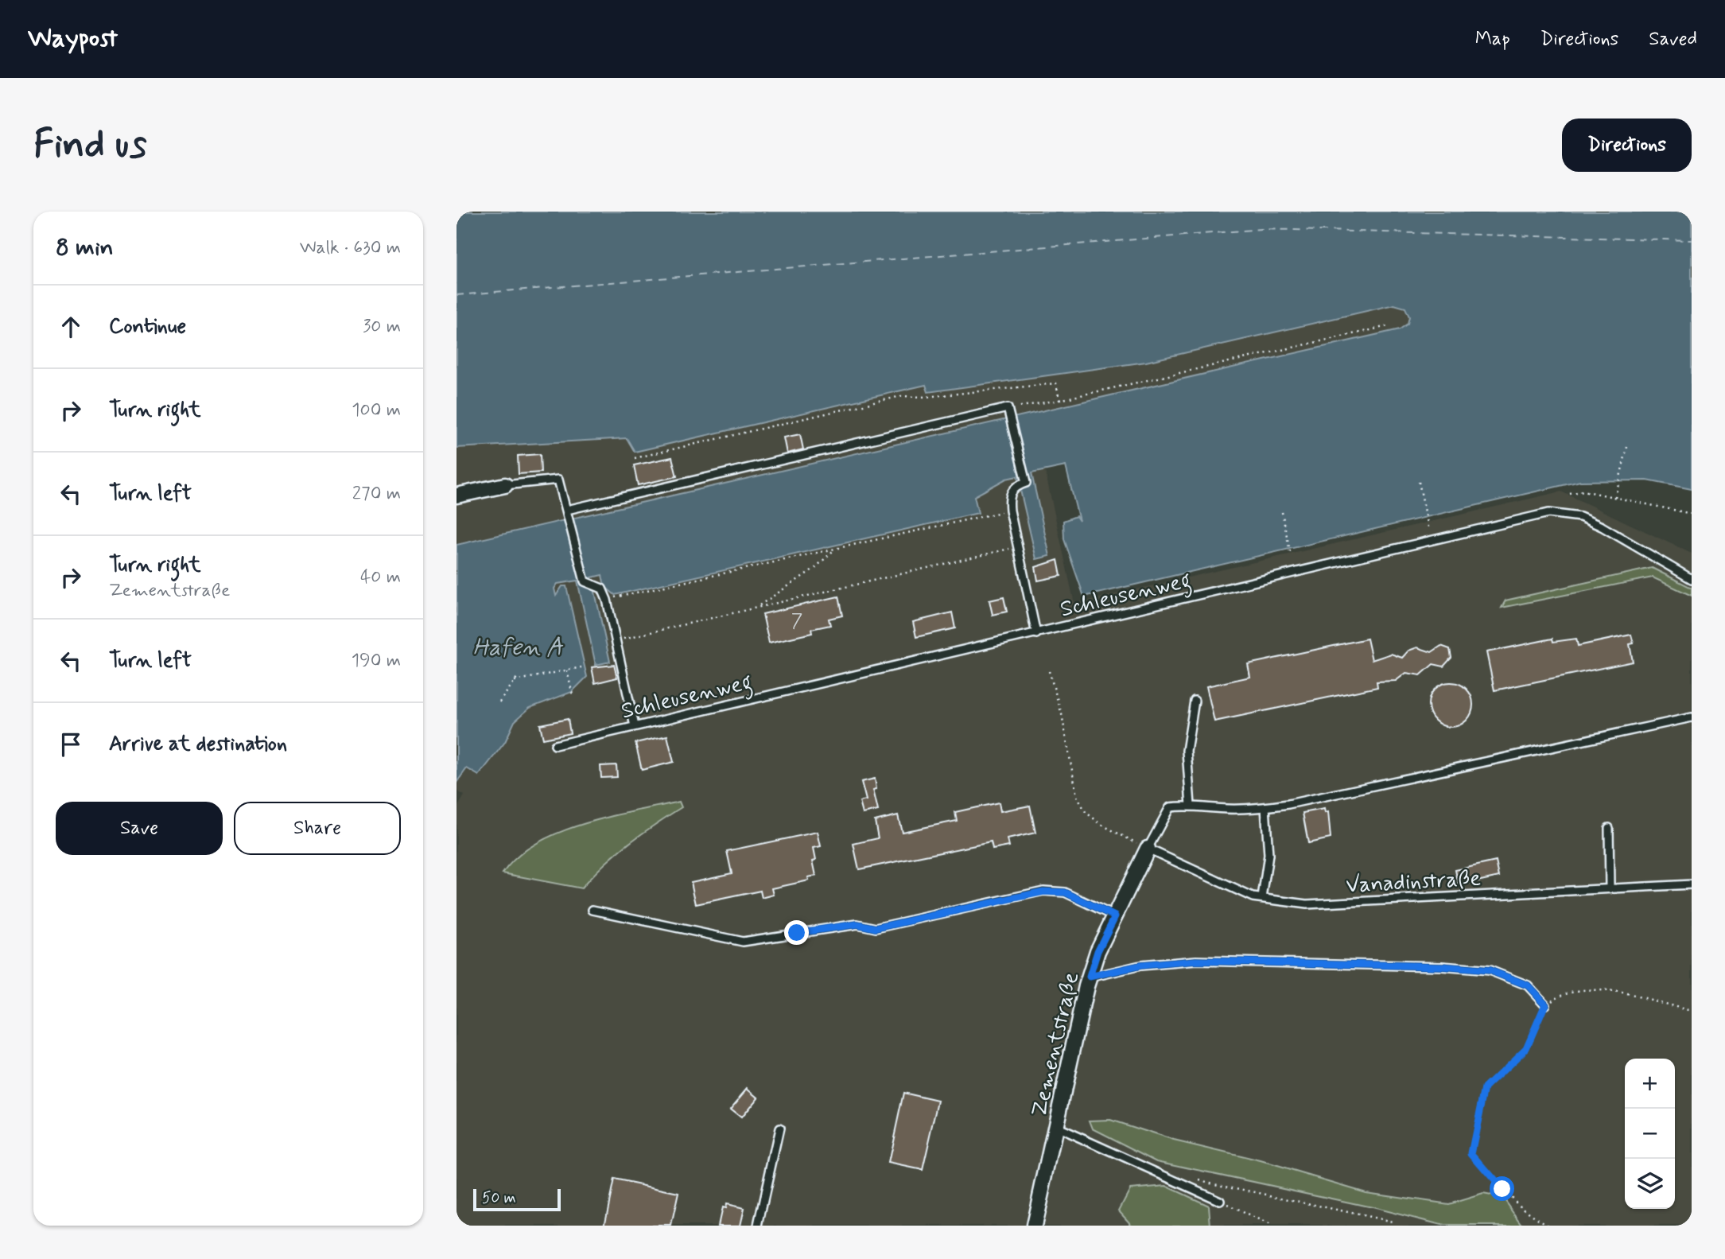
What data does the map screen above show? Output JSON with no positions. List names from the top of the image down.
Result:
{
  "streets": {
    "street": ["Zementstraße"],
    "lane": ["Schleusenweg", "Vanadinstraße"]
  },
  "crossings": [
    ["Vanadinstraße", "Zementstraße"]
  ],
  "water": ["Hafen A"],
  "house_numbers": ["7"],
  "scale_bar": "50 m",
  "page": {
    "header": "Waypost",
    "nav": ["Map", "Directions", "Saved"],
    "buttons": [
      "Directions",
      ["Save", "Share"]
    ],
    "title": "Find us",
    "heading": ["8 min", "Walk · 630 m"],
    "list": [
      ["Continue", "30 m"],
      ["Turn right", "100 m"],
      ["Turn left", "270 m"],
      ["Turn right", "Zementstraße", "40 m"],
      ["Turn left", "190 m"],
      "Arrive at destination"
    ],
    "map_buttons": ["+", "−"],
    "scale": "50 m"
  }
}
